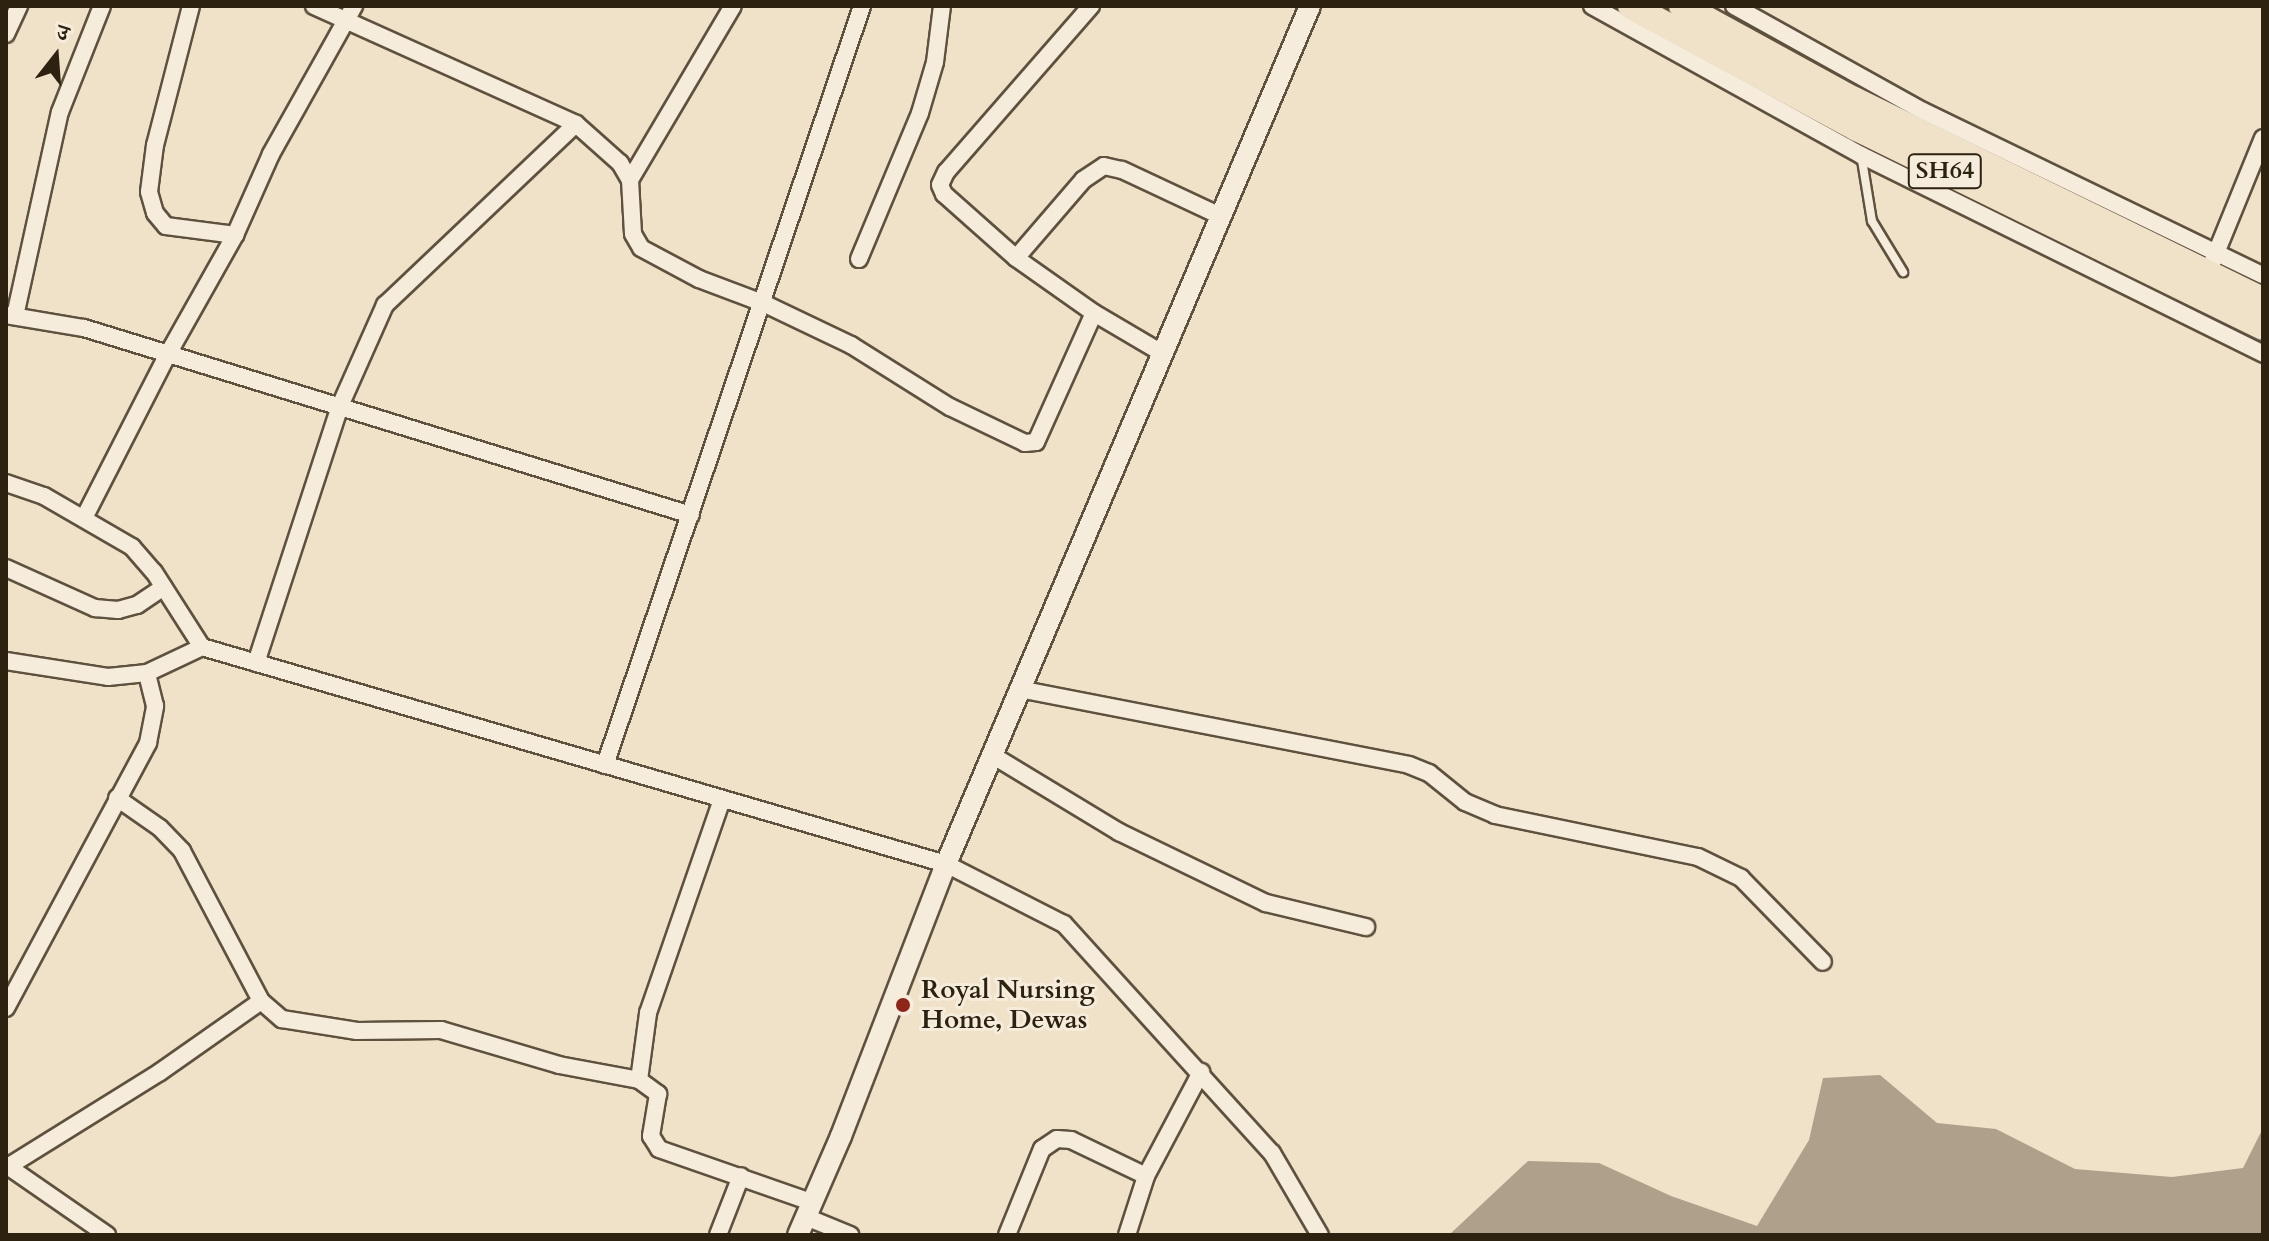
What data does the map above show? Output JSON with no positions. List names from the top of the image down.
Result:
{
  "streets": {
    "main road": ["SH64"]
  },
  "places": ["Royal Nursing Home, Dewas"],
  "north": "top"
}
